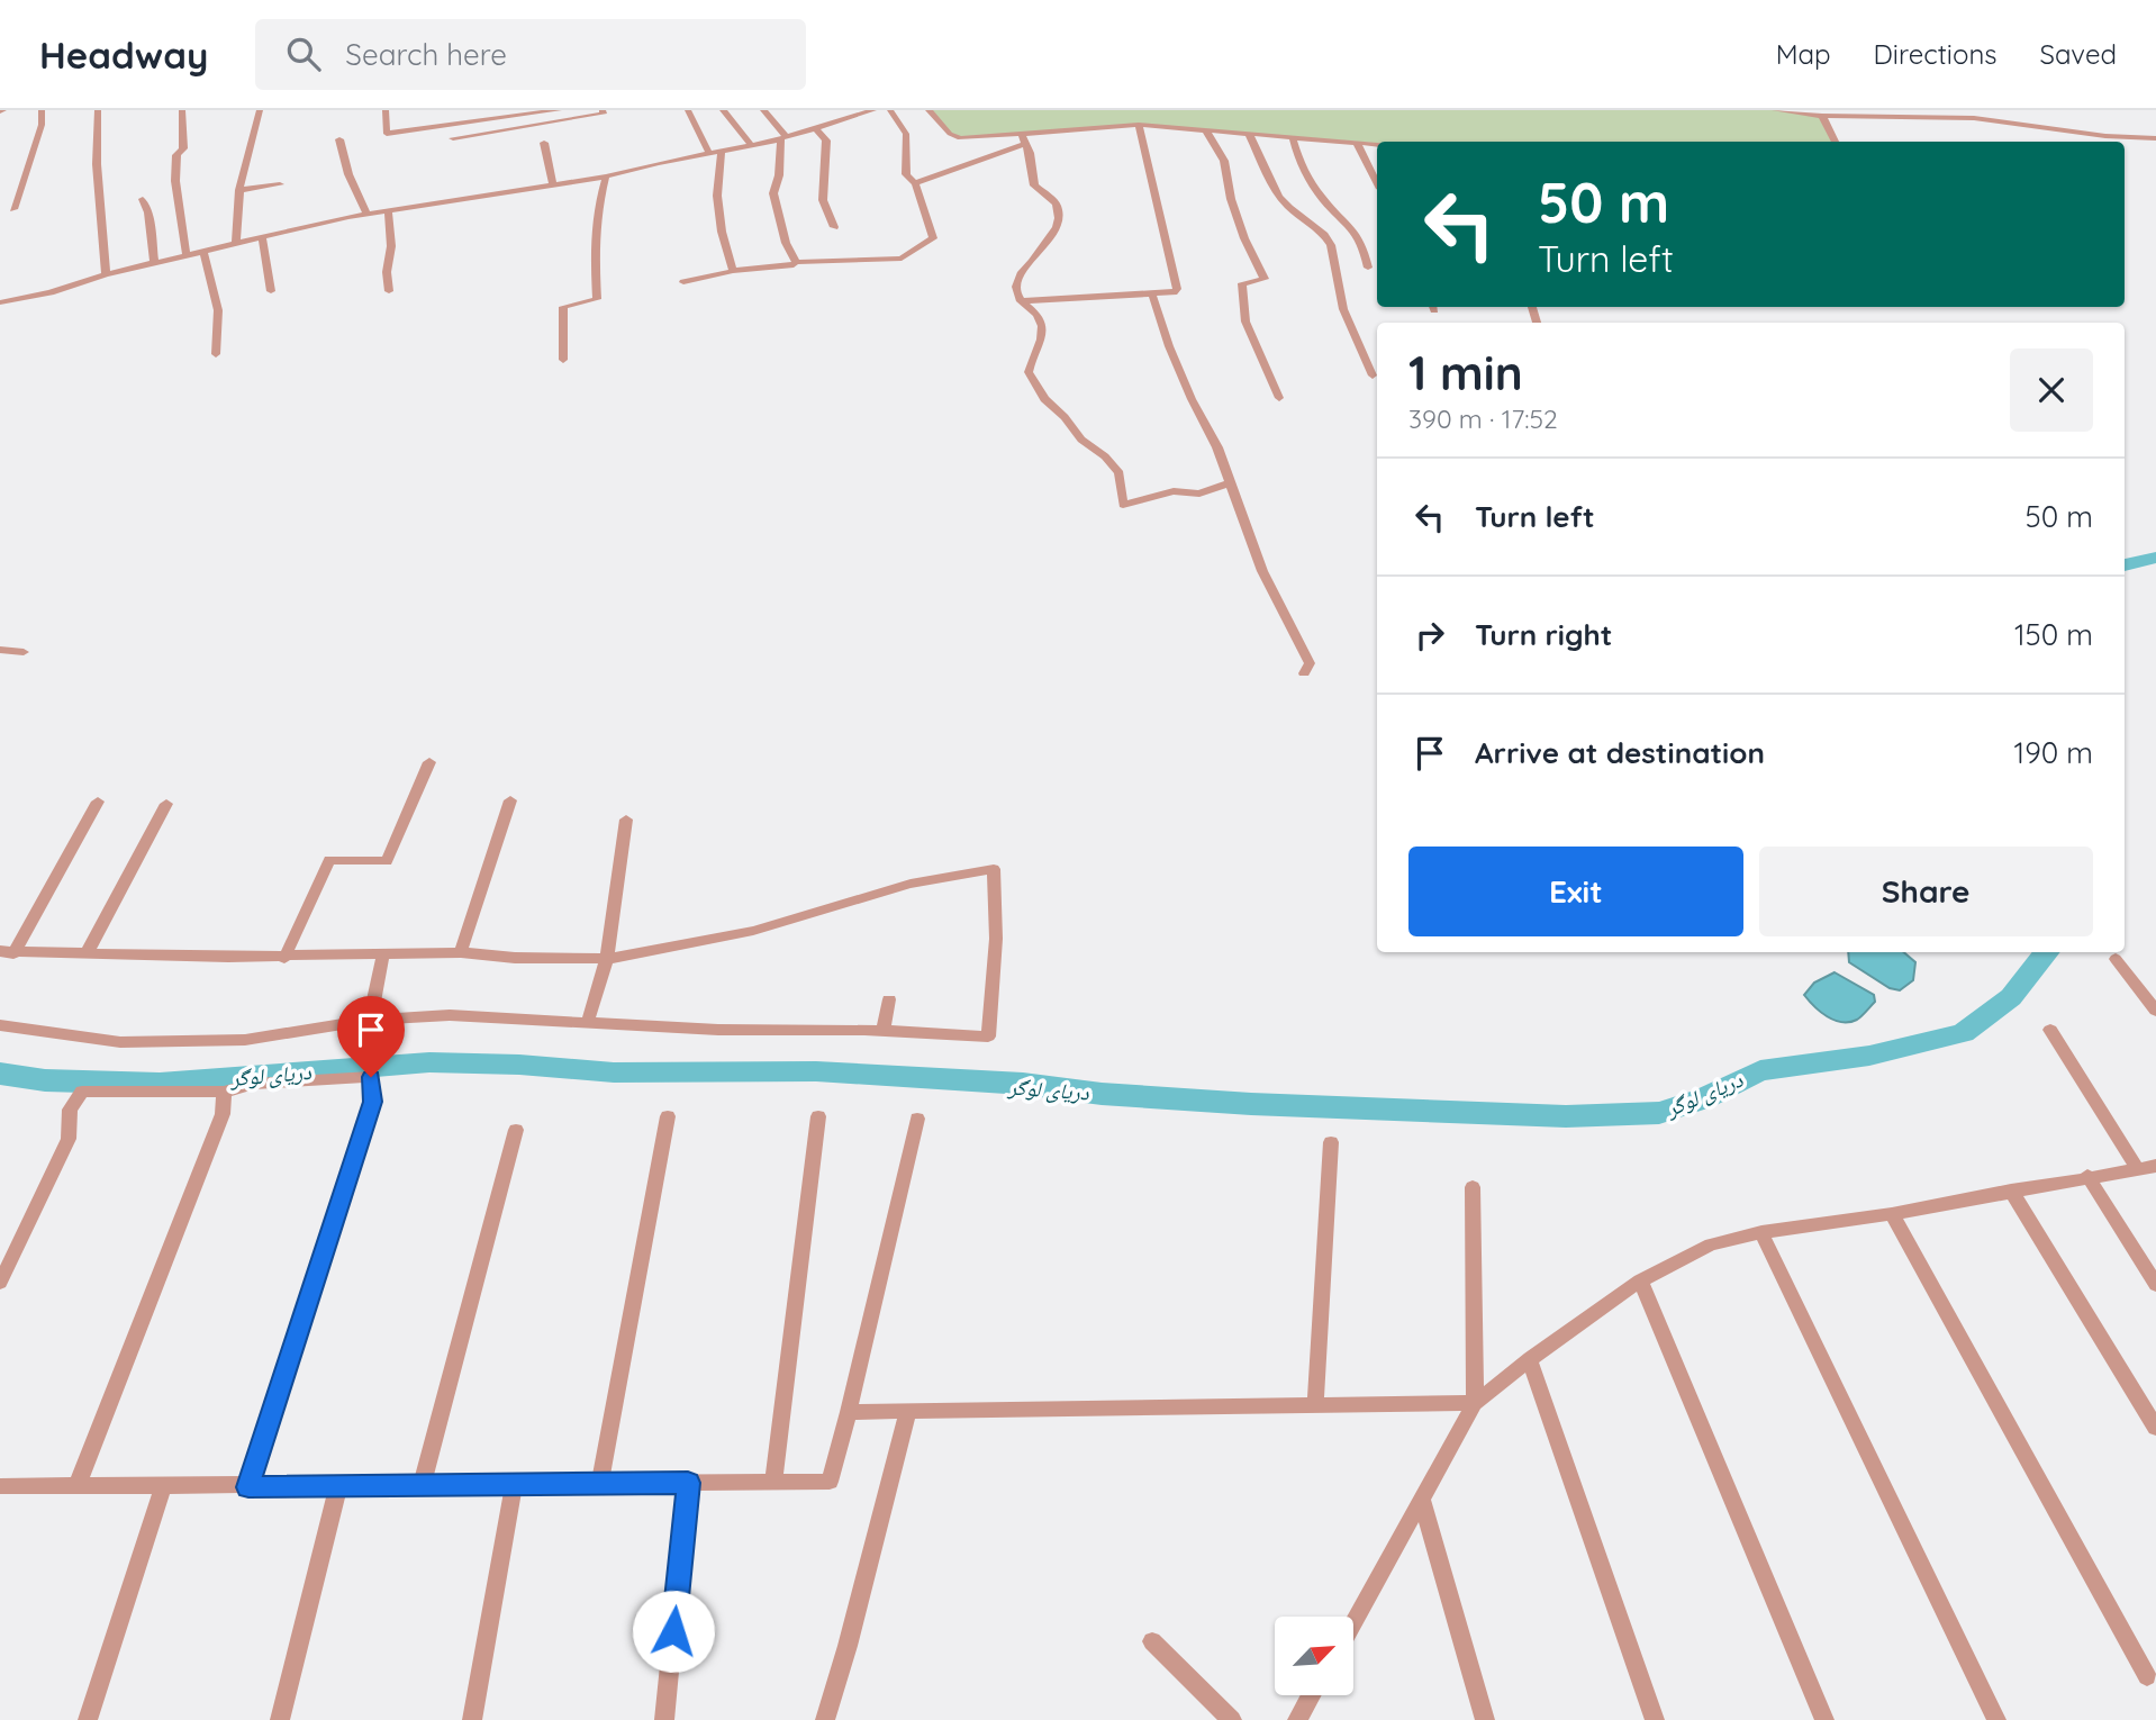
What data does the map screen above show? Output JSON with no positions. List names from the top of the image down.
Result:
{
  "water": ["دریای لوگر"],
  "north": "top right",
  "page": {
    "header": "Headway",
    "search": "Search here",
    "nav": ["Map", "Directions", "Saved"],
    "turn": ["50 m", "Turn left"],
    "heading": ["1 min", "390 m · 17:52"],
    "list": [
      {
        "name": "Turn left",
        "value": "50 m"
      },
      {
        "name": "Turn right",
        "value": "150 m"
      },
      {
        "name": "Arrive at destination",
        "value": "190 m"
      }
    ],
    "buttons": ["Exit", "Share"]
  }
}
